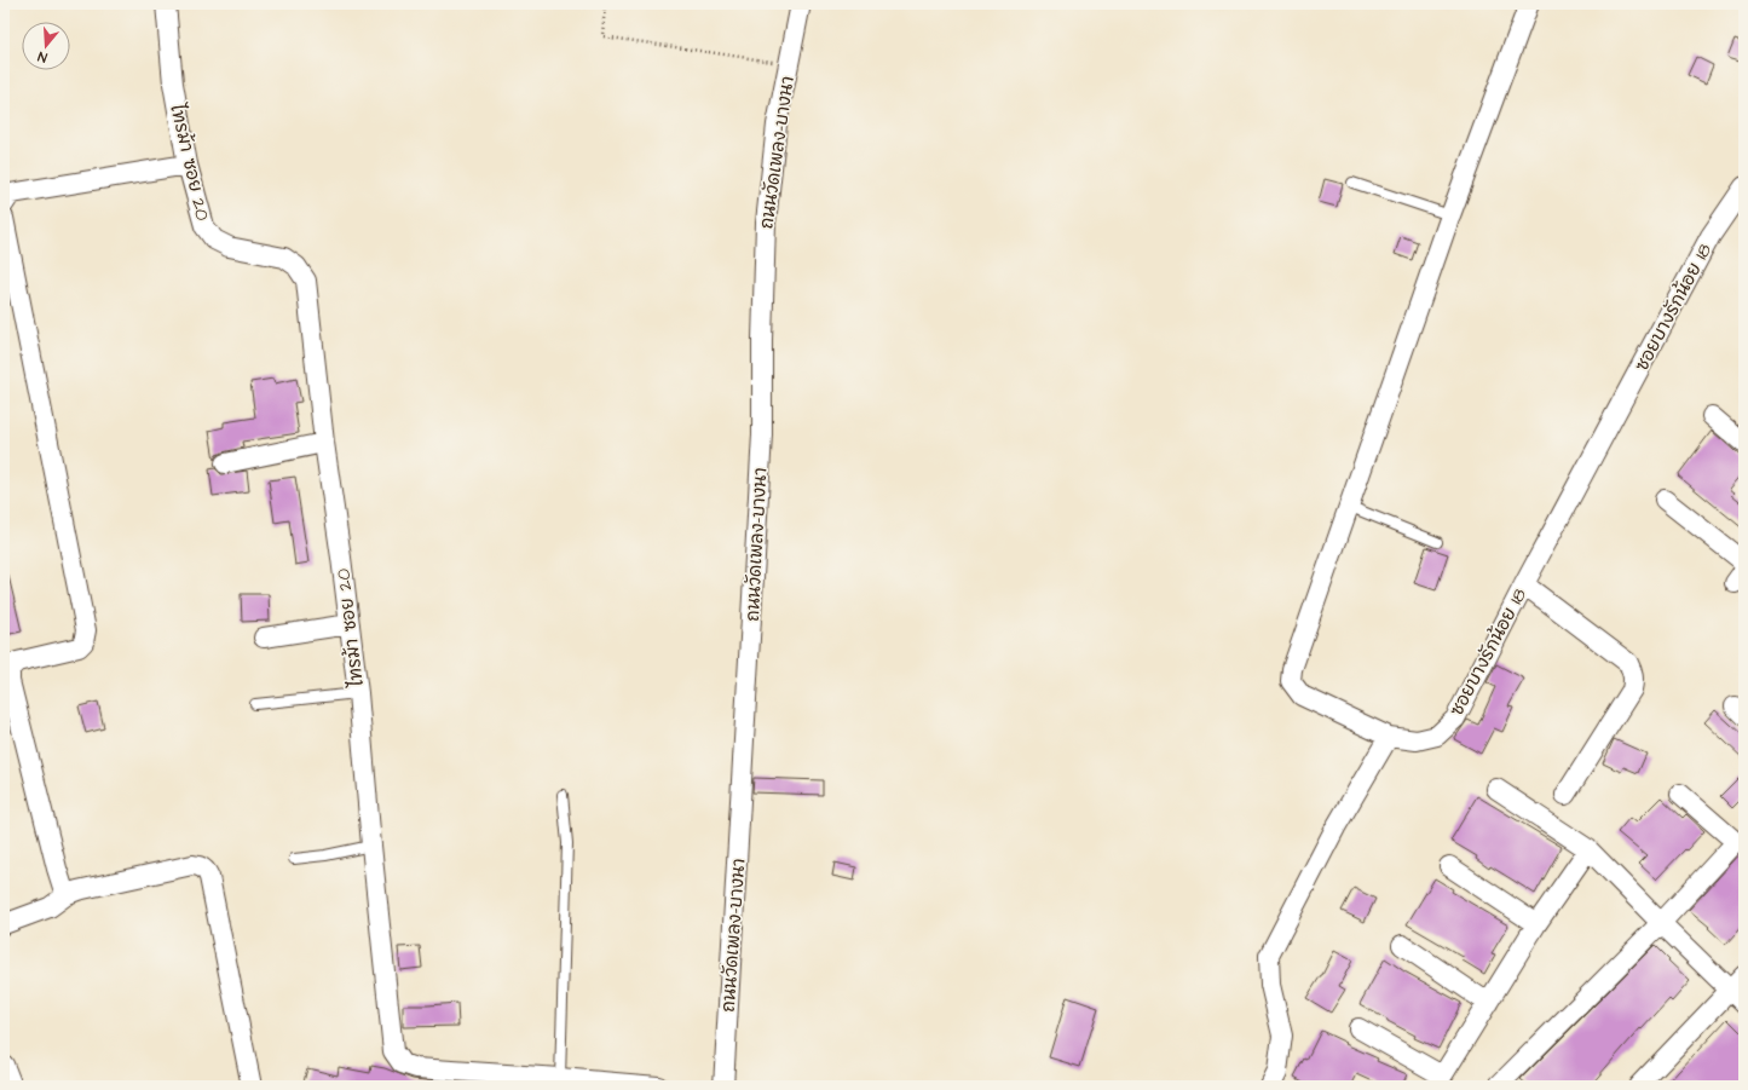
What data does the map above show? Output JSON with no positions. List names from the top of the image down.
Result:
{
  "streets": {
    "street": ["ถนนวัดเพลง-บางนา", "ไทรม้า ซอย 20", "ซอยบางรักน้อย 18"]
  },
  "north": "bottom"
}
